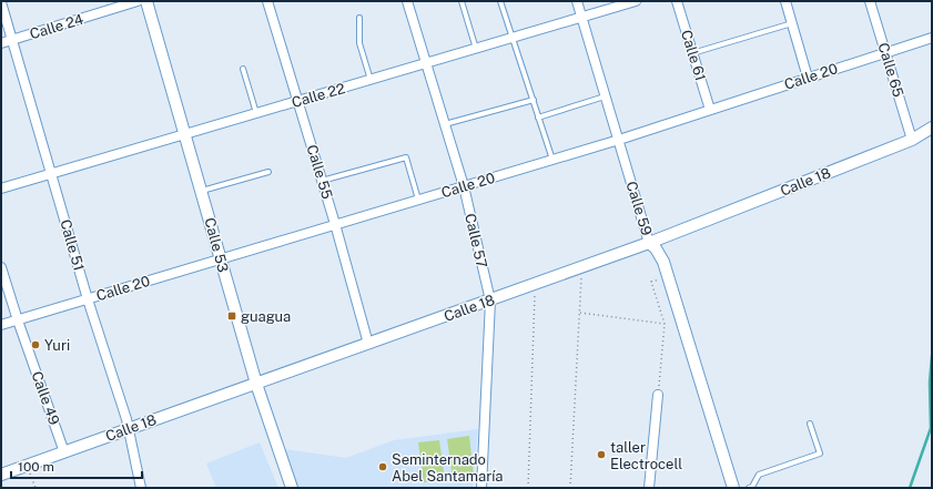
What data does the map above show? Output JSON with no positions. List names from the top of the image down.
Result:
{
  "streets": {
    "street": [
      "Calle 24",
      "Calle 61",
      "Calle 65",
      "Calle 20",
      "Calle 22",
      "Calle 55",
      "Calle 18",
      "Calle 59",
      "Calle 57",
      "Calle 51",
      "Calle 53",
      "Calle 49"
    ]
  },
  "crossings": [
    ["Calle 24", "Calle 51"],
    ["Calle 61", "Calle 20"],
    ["Calle 65", "Calle 20"],
    ["Calle 65", "Calle 18"],
    ["Calle 20", "Calle 55"],
    ["Calle 20", "Calle 59"],
    ["Calle 20", "Calle 57"],
    ["Calle 20", "Calle 51"],
    ["Calle 20", "Calle 53"],
    ["Calle 20", "Calle 49"],
    ["Calle 22", "Calle 55"],
    ["Calle 22", "Calle 59"],
    ["Calle 22", "Calle 57"],
    ["Calle 22", "Calle 51"],
    ["Calle 22", "Calle 53"],
    ["Calle 55", "Calle 18"],
    ["Calle 18", "Calle 59"],
    ["Calle 18", "Calle 57"],
    ["Calle 18", "Calle 51"],
    ["Calle 18", "Calle 53"],
    ["Calle 18", "Calle 49"]
  ],
  "places": {
    "transit": ["guagua"],
    "other": ["Yuri", "taller Electrocell", "Seminternado Abel Santamaría"]
  },
  "scale_bar": "100 m"
}
